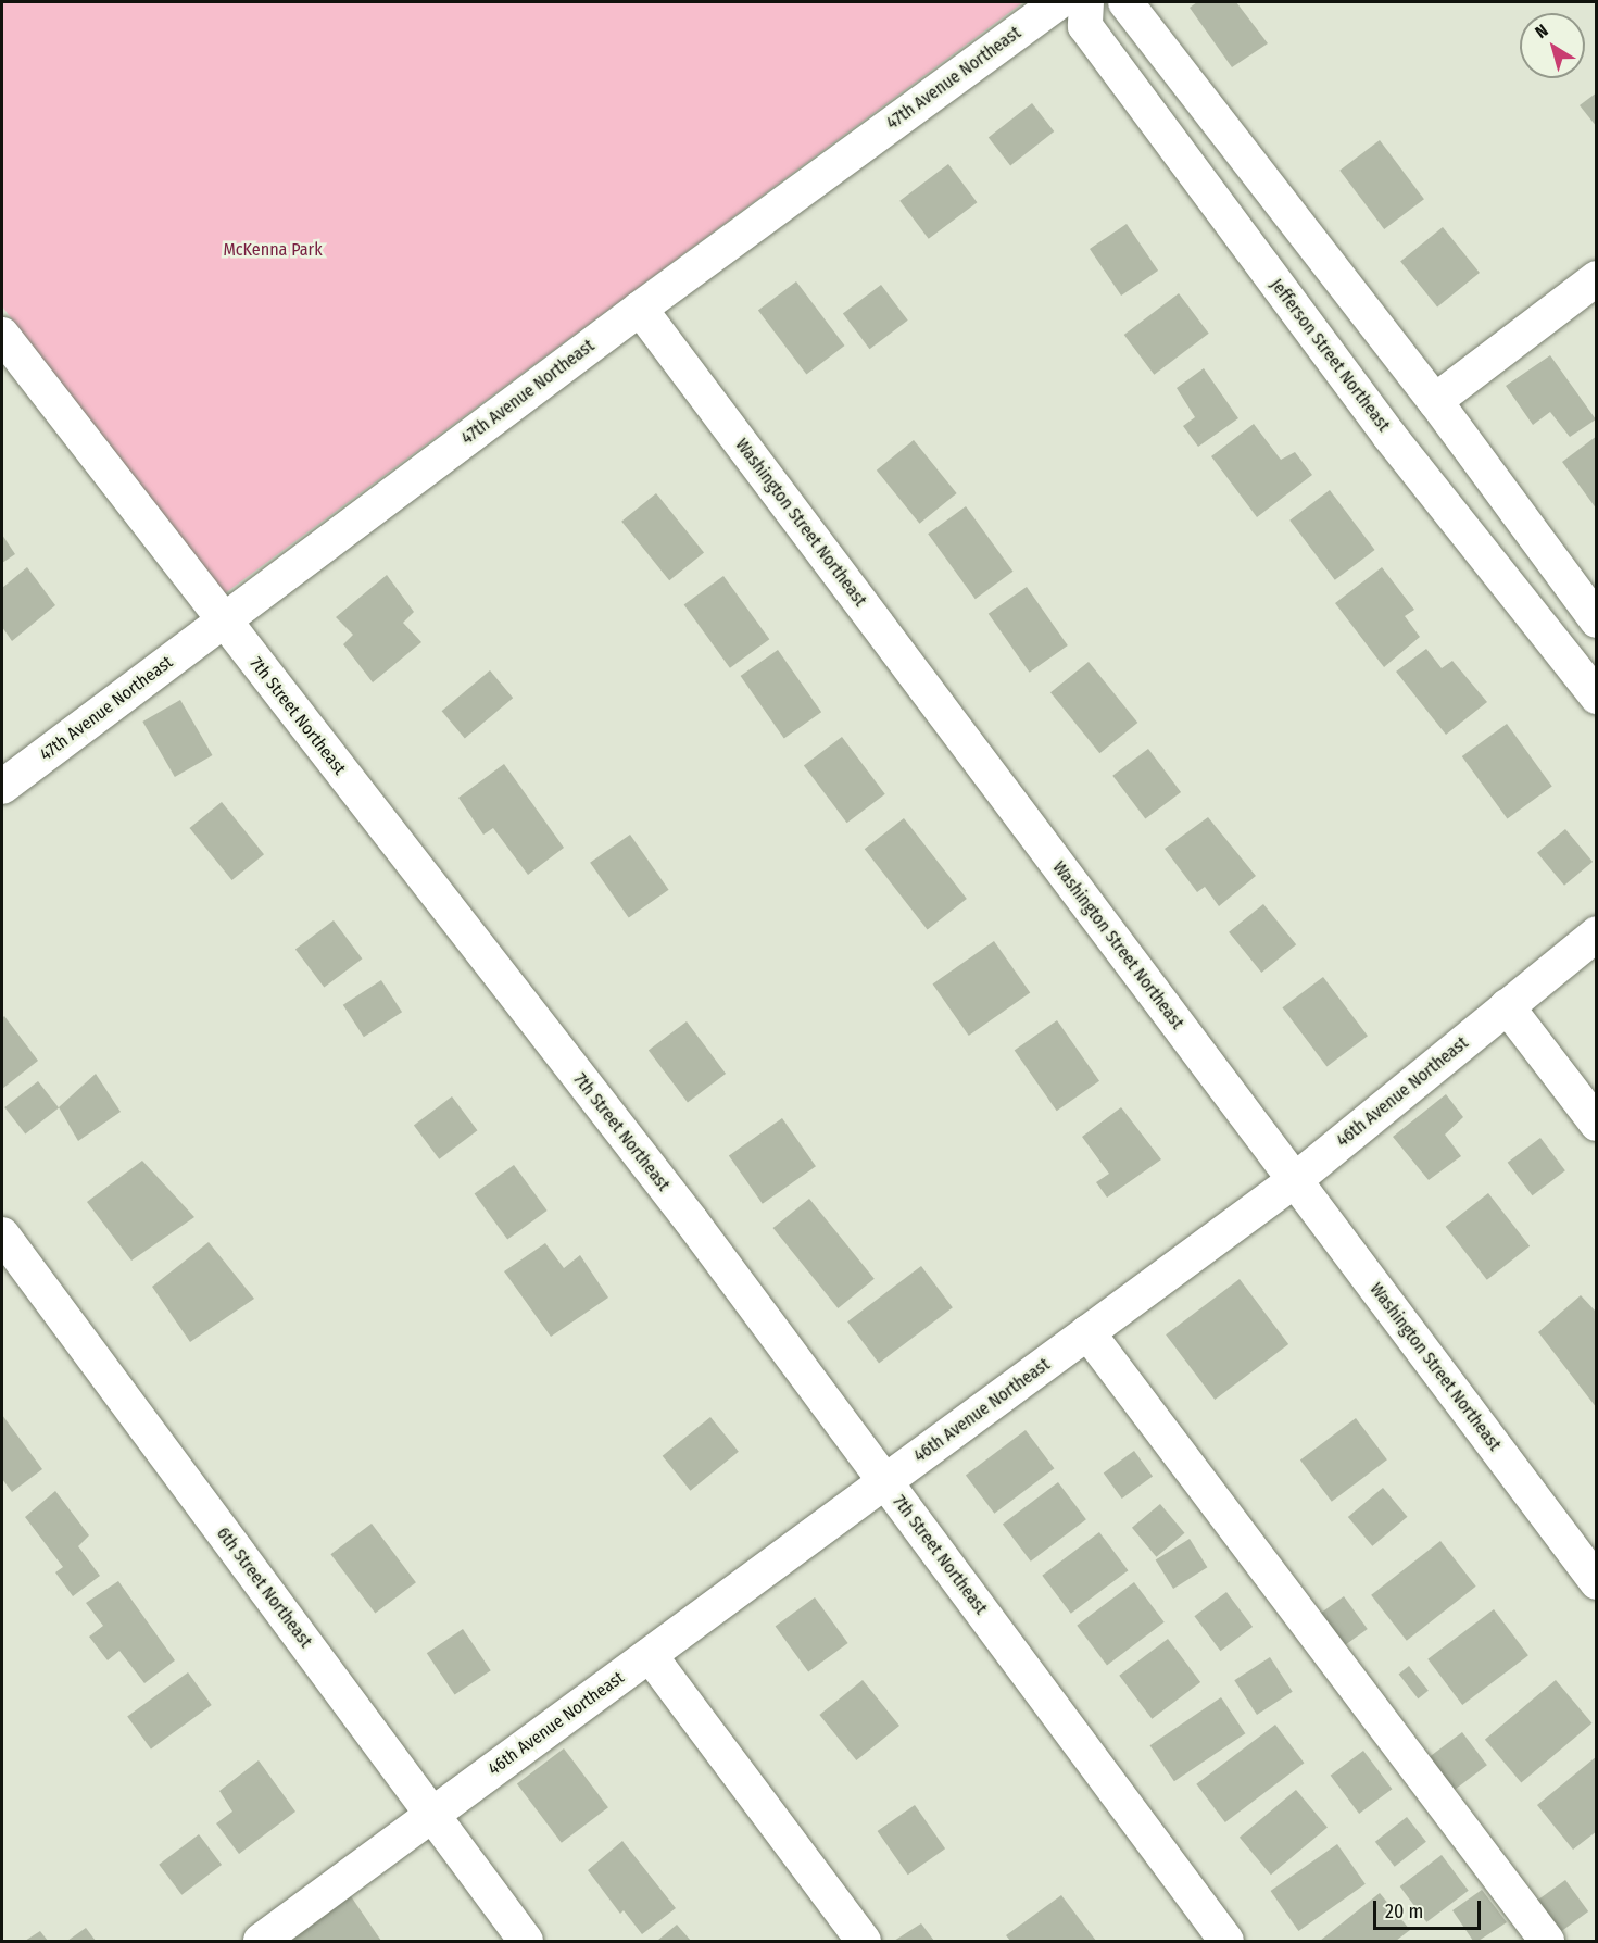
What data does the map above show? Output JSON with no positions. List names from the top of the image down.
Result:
{
  "streets": {
    "street": [
      "47th Avenue Northeast",
      "Jefferson Street Northeast",
      "Washington Street Northeast",
      "7th Street Northeast",
      "46th Avenue Northeast",
      "6th Street Northeast"
    ]
  },
  "crossings": [
    ["47th Avenue Northeast", "Washington Street Northeast"],
    ["47th Avenue Northeast", "7th Street Northeast"],
    ["Washington Street Northeast", "46th Avenue Northeast"],
    ["7th Street Northeast", "46th Avenue Northeast"],
    ["46th Avenue Northeast", "6th Street Northeast"]
  ],
  "parks": ["McKenna Park"],
  "scale_bar": "20 m",
  "north": "top left"
}
